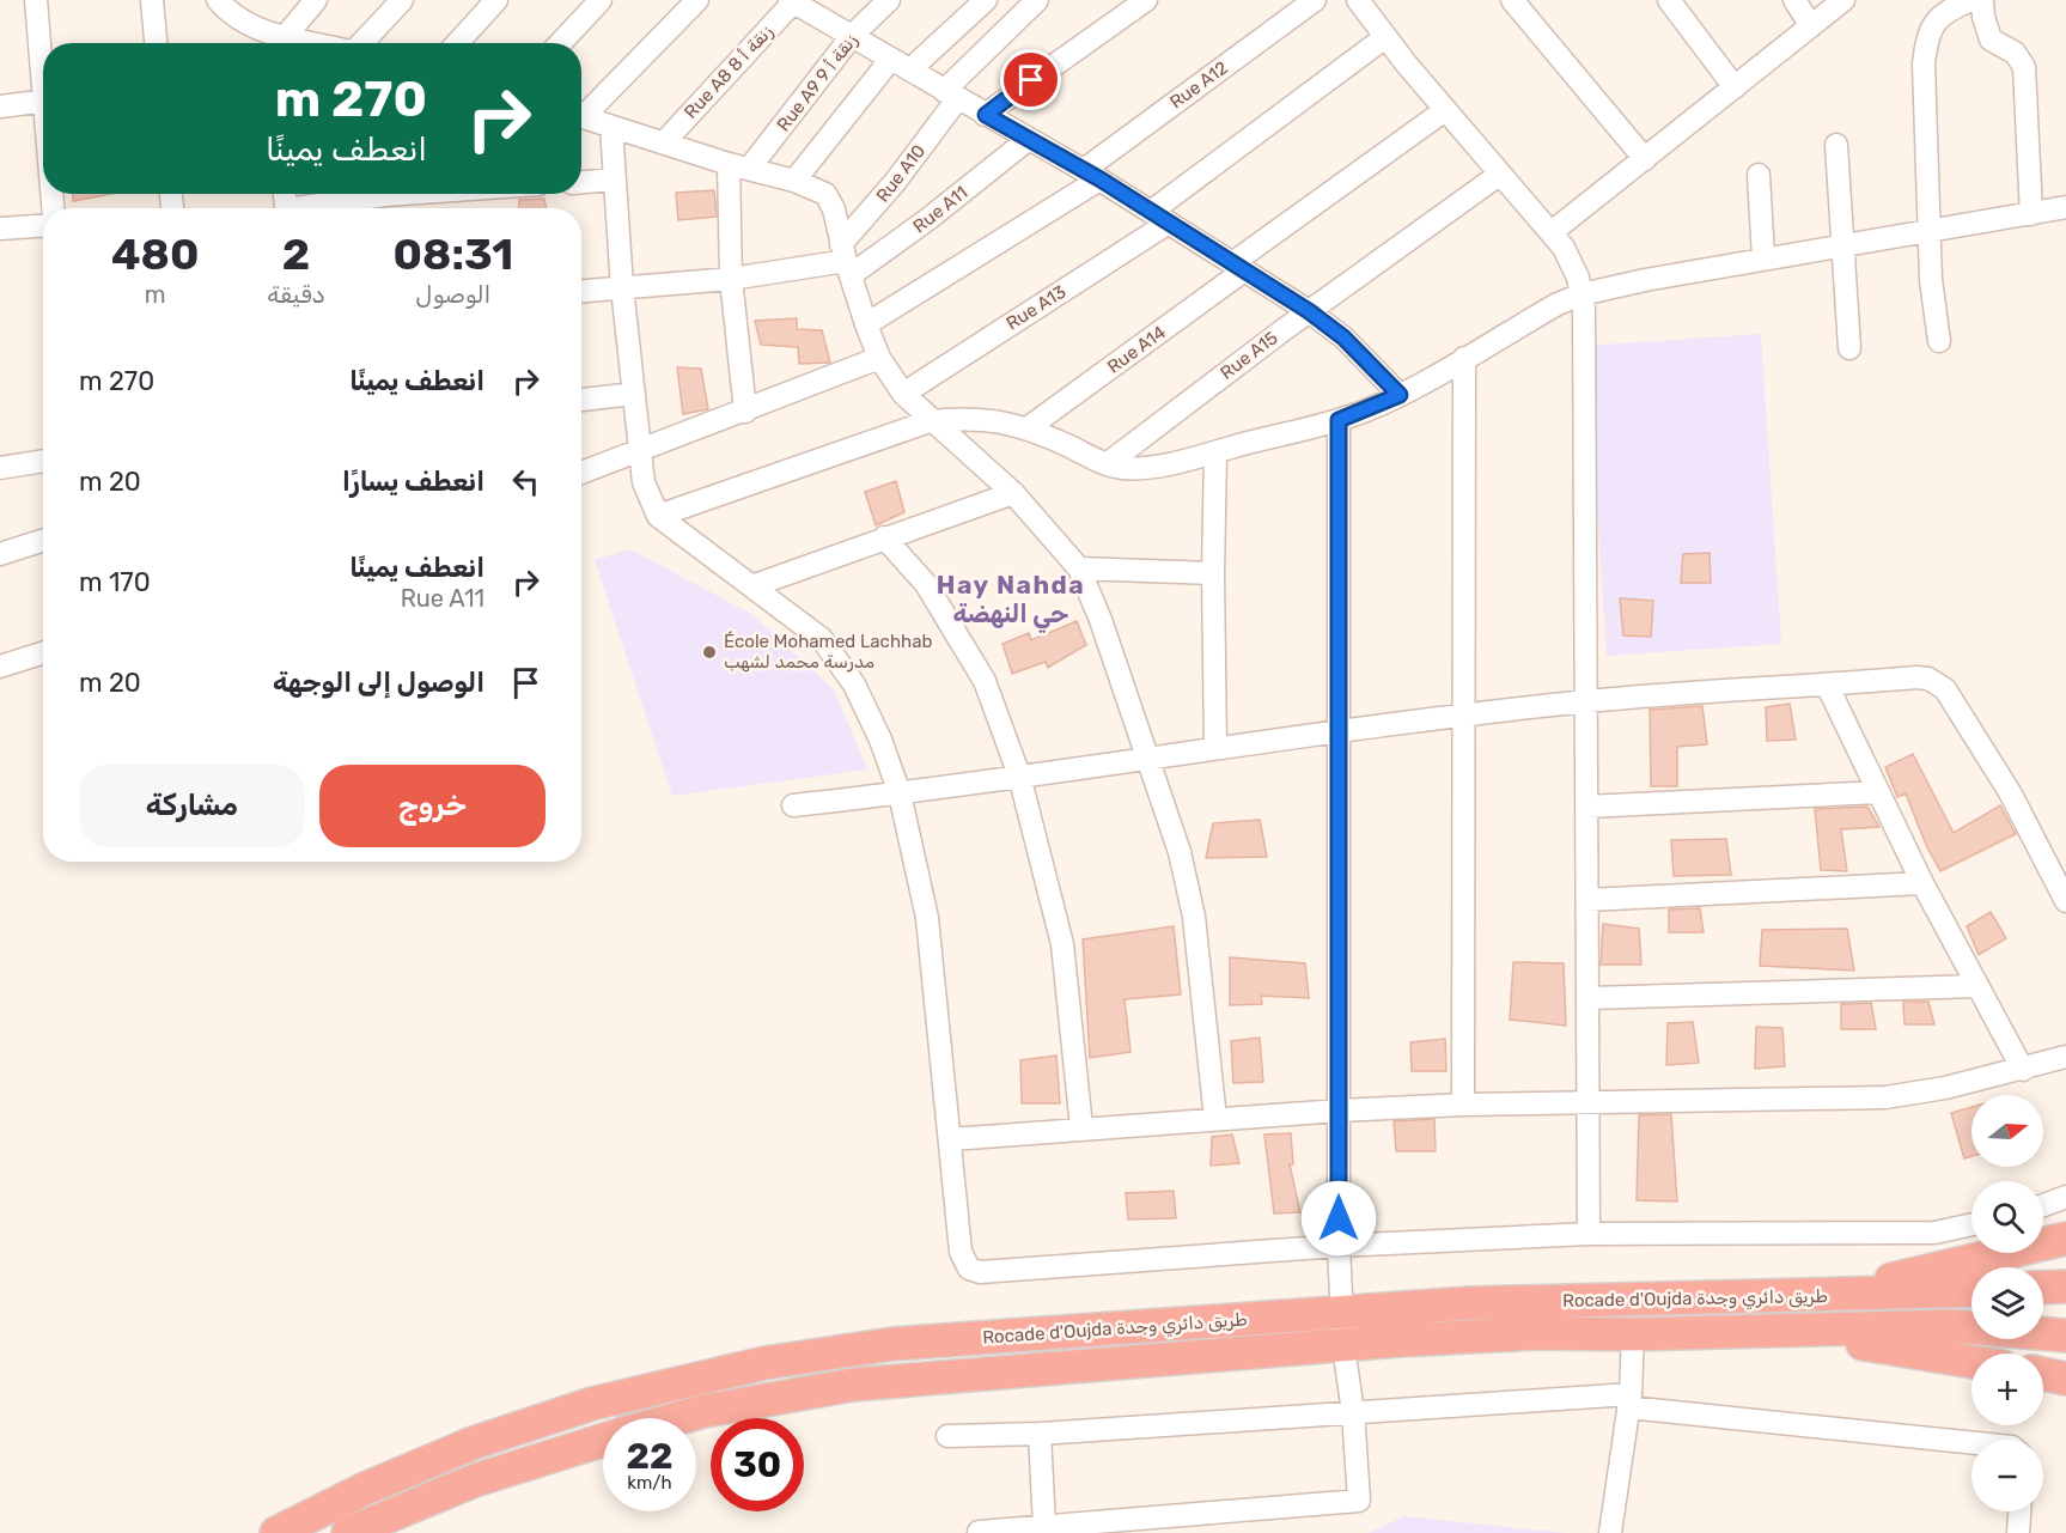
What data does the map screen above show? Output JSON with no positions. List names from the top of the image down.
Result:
{
  "streets": {
    "highway": ["Rocade d'Oujda طريق دائري وجدة"],
    "street": [
      "Rue A8 زنقة أ 8",
      "Rue A9 زنقة أ 9",
      "Rue A12",
      "Rue A10",
      "Rue A11",
      "Rue A13",
      "Rue A14",
      "Rue A15"
    ]
  },
  "crossings": [
    ["Rue A10", "Rue A11"]
  ],
  "districts": ["Hay Nahda حي النهضة"],
  "places": ["École Mohamed Lachhab مدرسة محمد لشهب"],
  "north": "right",
  "page": {
    "turn": ["270 m", "انعطف يمينًا"],
    "eta": [
      "08:31",
      "الوصول",
      "2",
      "دقيقة",
      "480",
      "m"
    ],
    "list": [
      {
        "name": "انعطف يمينًا",
        "value": "270 m"
      },
      {
        "name": "انعطف يسارًا",
        "value": "20 m"
      },
      {
        "name": "انعطف يمينًا",
        "note": "Rue A11",
        "value": "170 m"
      },
      {
        "name": "الوصول إلى الوجهة",
        "value": "20 m"
      }
    ],
    "buttons": ["خروج", "مشاركة"],
    "map_buttons": ["+", "−"],
    "speed": "22 km/h",
    "limit": "30"
  }
}
